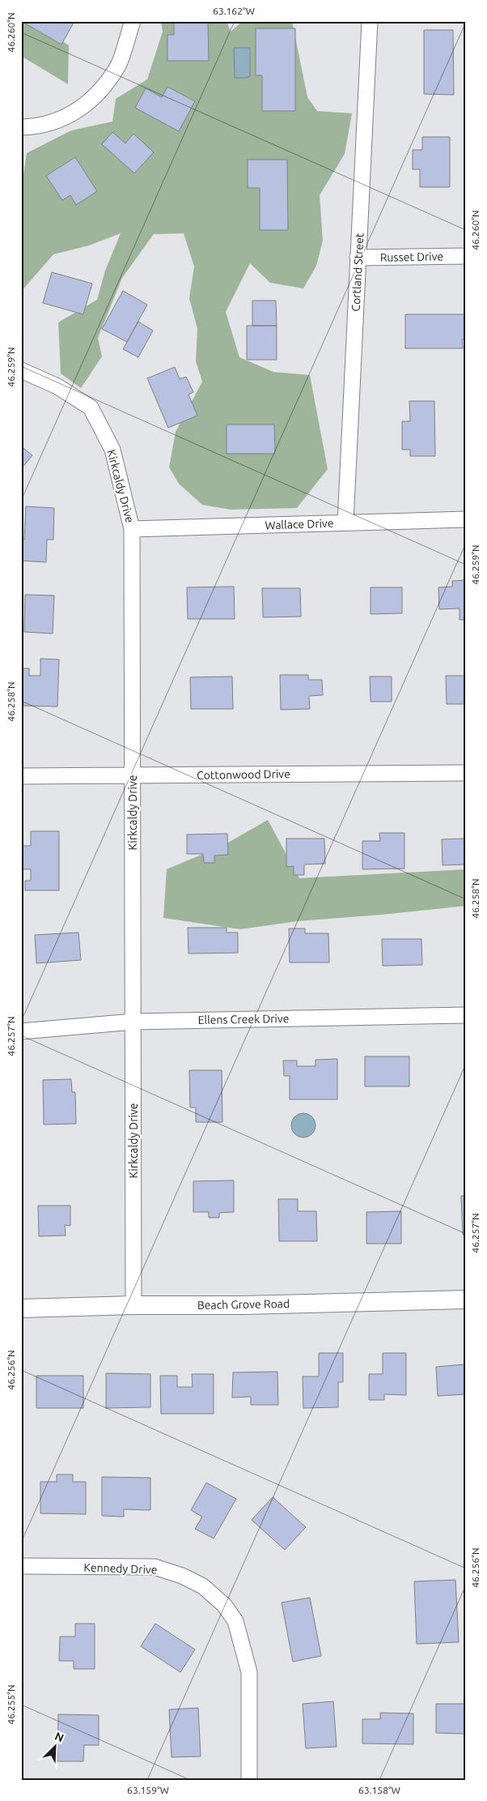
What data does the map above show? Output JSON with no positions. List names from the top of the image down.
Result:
{
  "streets": {
    "street": [
      "Russet Drive",
      "Cortland Street",
      "Kirkcaldy Drive",
      "Wallace Drive",
      "Cottonwood Drive",
      "Ellens Creek Drive",
      "Beach Grove Road",
      "Kennedy Drive"
    ]
  },
  "crossings": [
    ["Russet Drive", "Cortland Street"],
    ["Cortland Street", "Wallace Drive"],
    ["Kirkcaldy Drive", "Wallace Drive"],
    ["Kirkcaldy Drive", "Cottonwood Drive"],
    ["Kirkcaldy Drive", "Ellens Creek Drive"],
    ["Kirkcaldy Drive", "Beach Grove Road"]
  ],
  "north": "top right",
  "coordinates": [
    "63.162°W",
    "46.260°N",
    "46.259°N",
    "46.258°N",
    "46.257°N",
    "46.256°N",
    "46.255°N",
    "63.159°W",
    "63.158°W"
  ]
}
